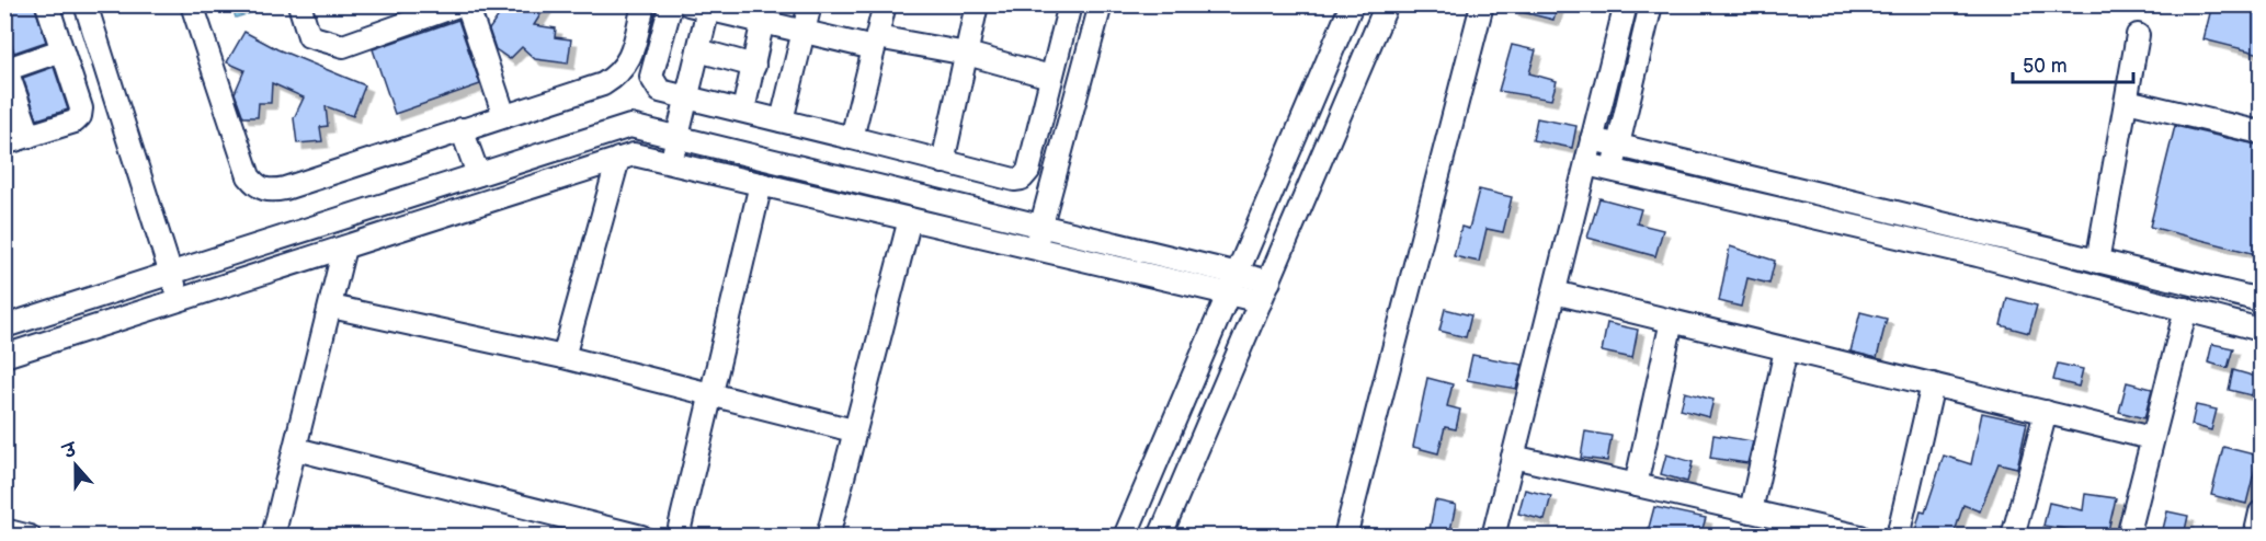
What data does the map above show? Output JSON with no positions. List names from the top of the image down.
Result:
{
  "scale_bar": "50 m",
  "north": "top"
}
